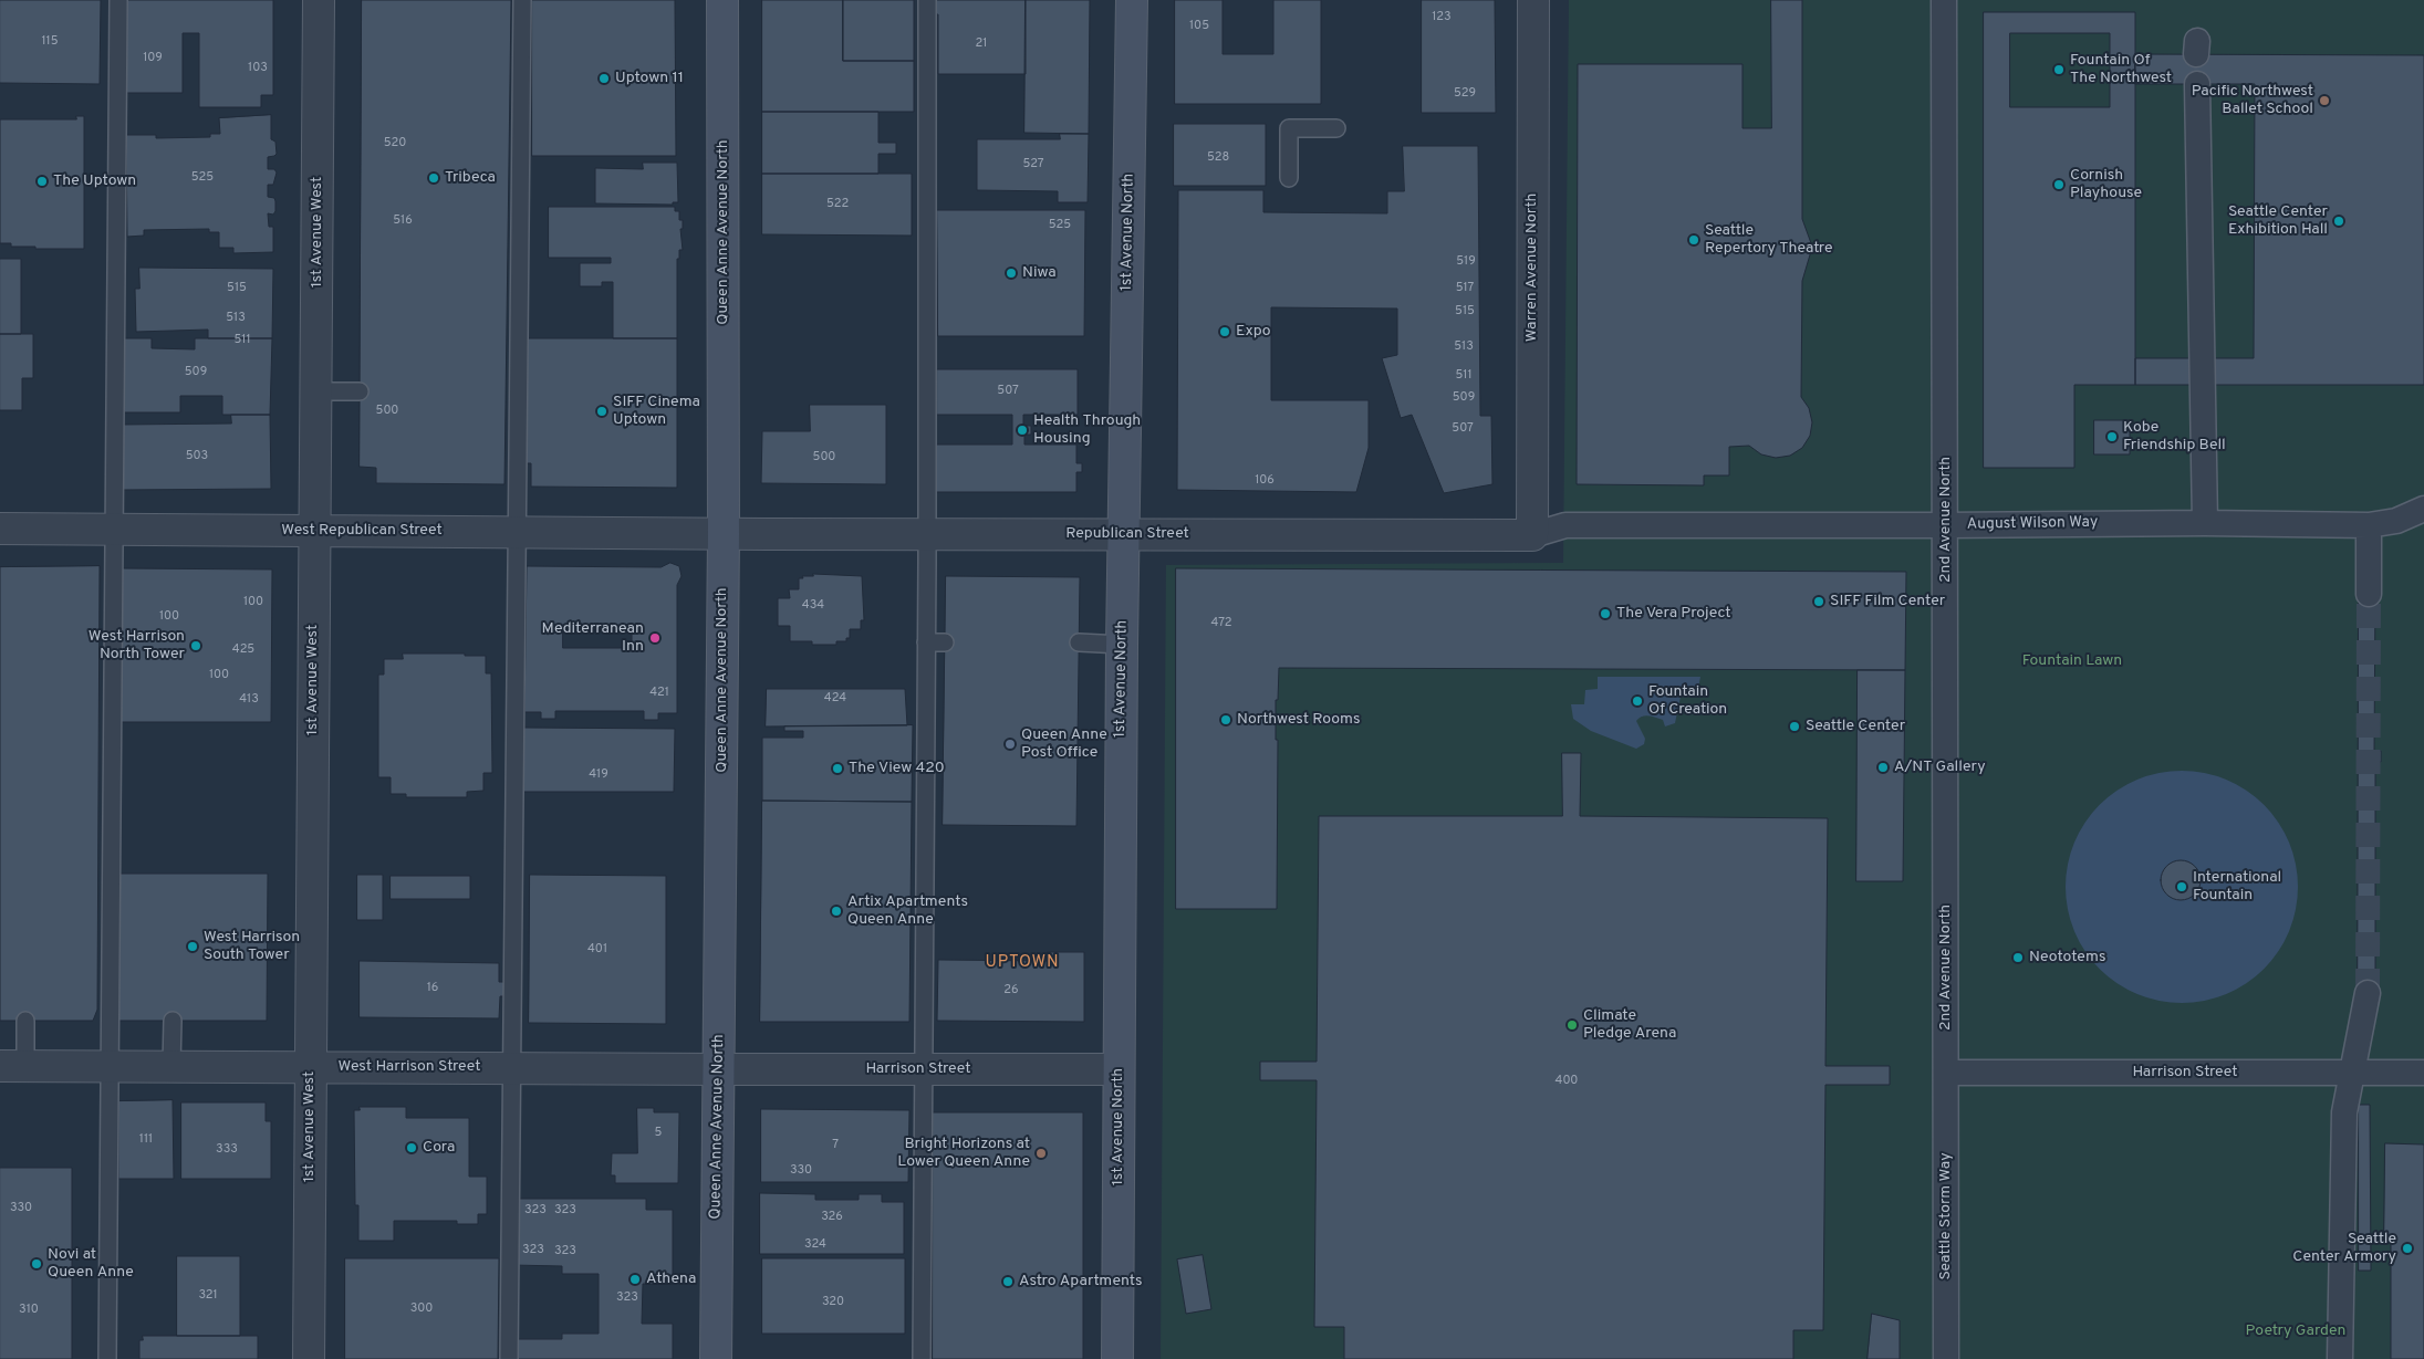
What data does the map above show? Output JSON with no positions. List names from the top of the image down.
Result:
{
  "streets": {
    "main road": ["Queen Anne Avenue North", "1st Avenue North"],
    "street": [
      "1st Avenue West",
      "Warren Avenue North",
      "2nd Avenue North",
      "August Wilson Way",
      "West Republican Street",
      "Republican Street",
      "West Harrison Street",
      "Harrison Street",
      "Seattle Storm Way"
    ]
  },
  "crossings": [
    ["1st Avenue West", "West Republican Street"],
    ["1st Avenue West", "West Harrison Street"],
    ["Queen Anne Avenue North", "West Republican Street"],
    ["Queen Anne Avenue North", "Republican Street"],
    ["Queen Anne Avenue North", "West Harrison Street"],
    ["Queen Anne Avenue North", "Harrison Street"],
    ["1st Avenue North", "Republican Street"],
    ["1st Avenue North", "Harrison Street"],
    ["Warren Avenue North", "August Wilson Way"],
    ["Warren Avenue North", "Republican Street"],
    ["2nd Avenue North", "August Wilson Way"],
    ["2nd Avenue North", "Harrison Street"],
    ["2nd Avenue North", "Seattle Storm Way"],
    ["August Wilson Way", "Republican Street"],
    ["West Republican Street", "Republican Street"],
    ["West Harrison Street", "Harrison Street"],
    ["Harrison Street", "Seattle Storm Way"]
  ],
  "districts": ["UPTOWN"],
  "parks": ["Fountain Lawn", "Poetry Garden"],
  "places": [
    "Fountain Of The Northwest",
    "Uptown 11",
    "Pacific Northwest Ballet School",
    "Tribeca",
    "The Uptown",
    "Cornish Playhouse",
    "Seattle Center Exhibition Hall",
    "Seattle Repertory Theatre",
    "Niwa",
    "Expo",
    "SIFF Cinema Uptown",
    "Health Through Housing",
    "Kobe Friendship Bell",
    "SIFF Film Center",
    "The Vera Project",
    "Mediterranean Inn",
    "West Harrison North Tower",
    "Fountain Of Creation",
    "Northwest Rooms",
    "Seattle Center",
    "Queen Anne Post Office",
    "A/NT Gallery",
    "The View 420",
    "International Fountain",
    "Artix Apartments Queen Anne",
    "West Harrison South Tower",
    "Neototems",
    "Climate Pledge Arena",
    "Cora",
    "Bright Horizons at Lower Queen Anne",
    "Seattle Center Armory",
    "Novi at Queen Anne",
    "Athena",
    "Astro Apartments"
  ],
  "house_numbers": [
    "123",
    "105",
    "115",
    "21",
    "109",
    "103",
    "529",
    "520",
    "528",
    "527",
    "525",
    "522",
    "516",
    "525",
    "519",
    "515",
    "517",
    "515",
    "513",
    "511",
    "513",
    "509",
    "511",
    "507",
    "509",
    "500",
    "507",
    "503",
    "500",
    "106",
    "100",
    "434",
    "100",
    "472",
    "425",
    "100",
    "421",
    "424",
    "413",
    "419",
    "401",
    "16",
    "26",
    "400",
    "5",
    "111",
    "7",
    "333",
    "330",
    "330",
    "323",
    "323",
    "326",
    "324",
    "323",
    "323",
    "321",
    "323",
    "320",
    "300",
    "310"
  ]
}
